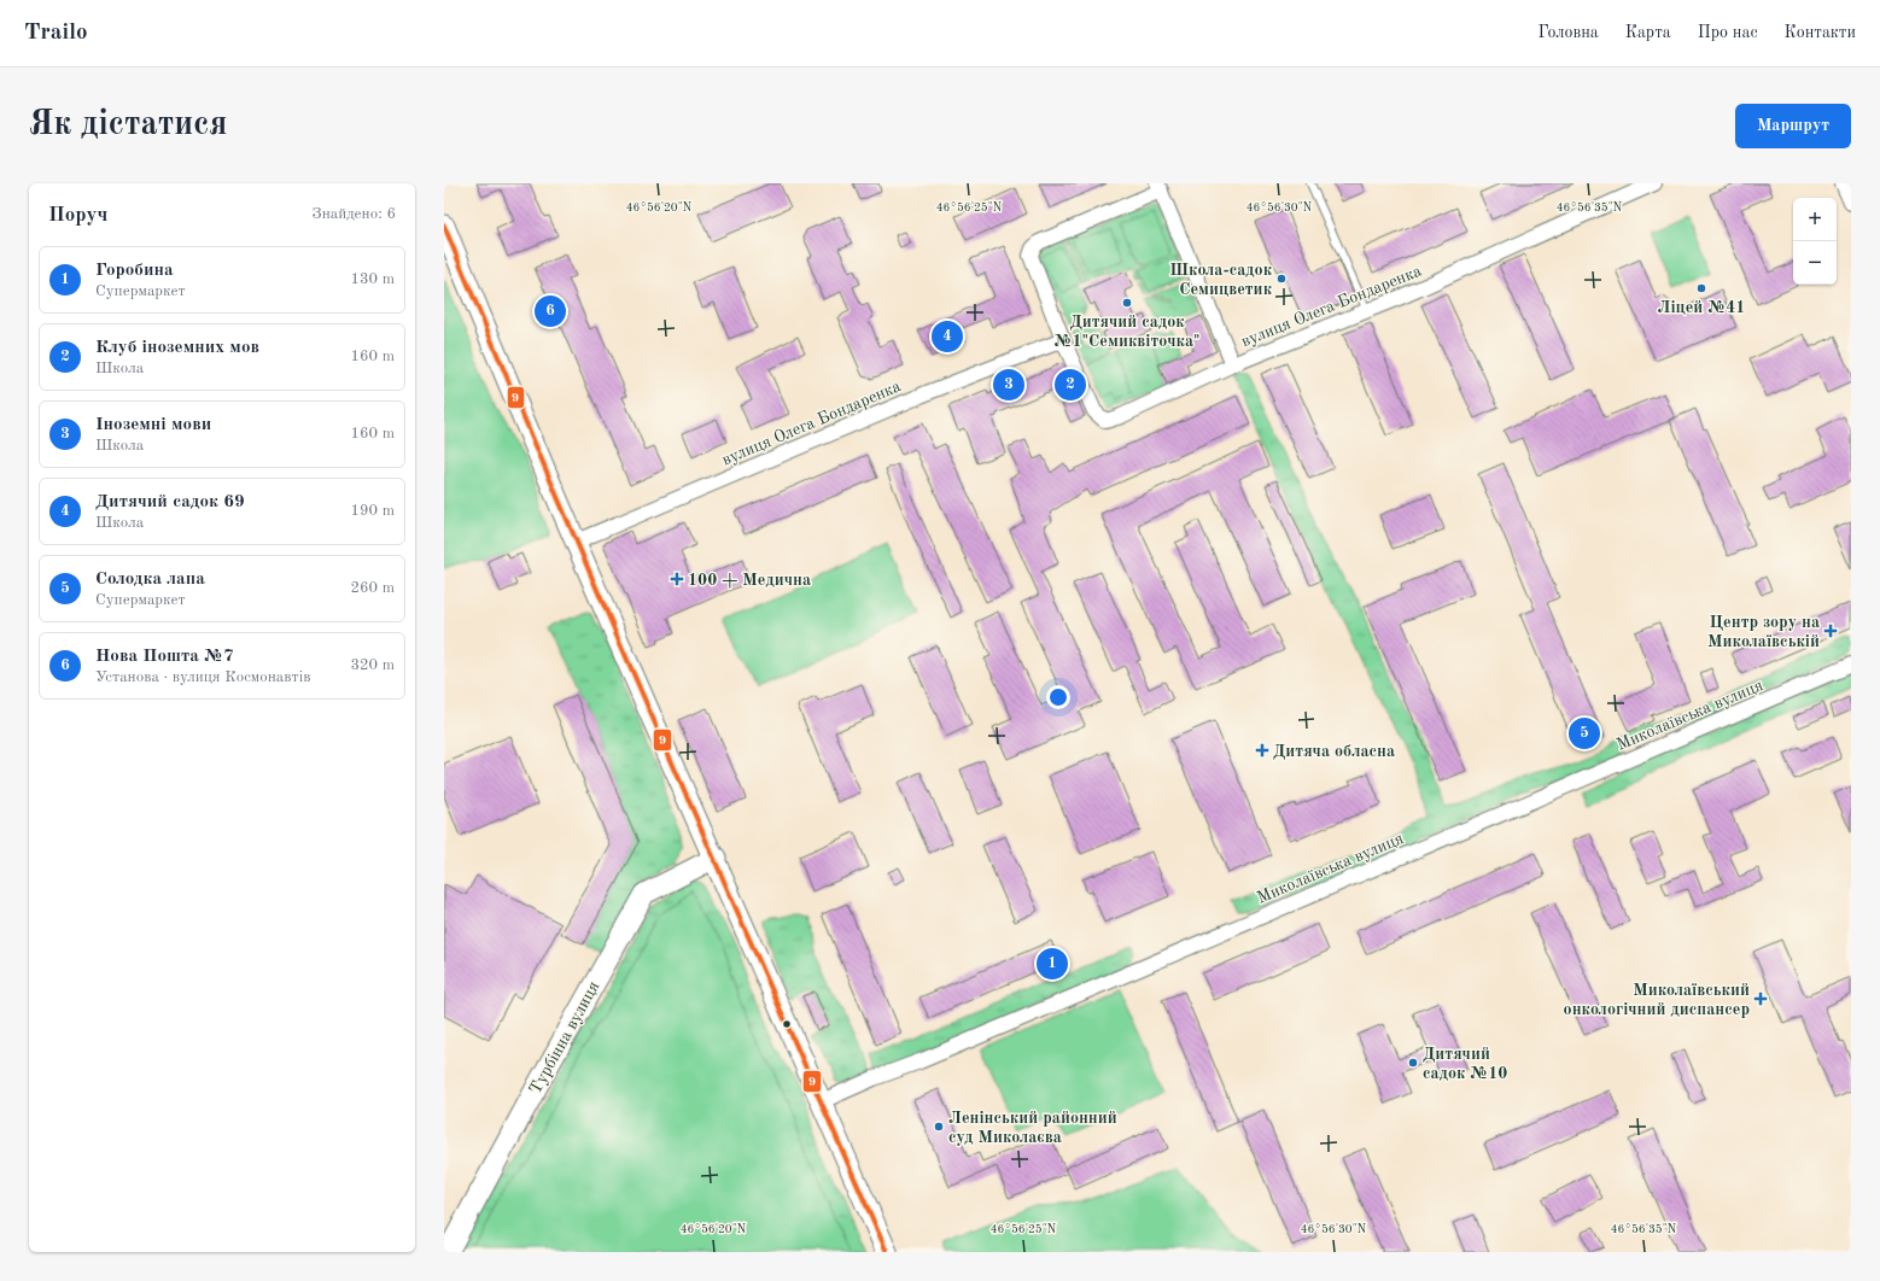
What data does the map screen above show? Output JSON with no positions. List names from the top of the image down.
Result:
{
  "streets": {
    "main road": ["Турбінна вулиця"],
    "street": ["вулиця Олега Бондаренка", "Миколаївська вулиця"]
  },
  "places": {
    "other": [
      "Школа-садок Семицветик",
      "Ліцей №41",
      "Дитячий садок №1\"Семиквіточка\"",
      "Дитячий садок №10",
      "Ленінський районний суд Миколаєва"
    ],
    "health": [
      "100 + Медична",
      "Центр зору на Миколаївській",
      "Дитяча обласна",
      "Миколаївський онкологічний диспансер"
    ]
  },
  "lines": ["transit line 9"],
  "page": {
    "header": "Trailo",
    "nav": [
      "Головна",
      "Карта",
      "Про нас",
      "Контакти"
    ],
    "buttons": "Маршрут",
    "title": "Як дістатися",
    "heading": ["Поруч", "Знайдено: 6"],
    "map_buttons": ["+", "−"],
    "list": [
      {
        "mark": "1",
        "name": "Горобина",
        "note": "Супермаркет",
        "value": "130 m"
      },
      {
        "mark": "2",
        "name": "Клуб іноземних мов",
        "note": "Школа",
        "value": "160 m"
      },
      {
        "mark": "3",
        "name": "Іноземні мови",
        "note": "Школа",
        "value": "160 m"
      },
      {
        "mark": "4",
        "name": "Дитячий садок 69",
        "note": "Школа",
        "value": "190 m"
      },
      {
        "mark": "5",
        "name": "Солодка лапа",
        "note": "Супермаркет",
        "value": "260 m"
      },
      {
        "mark": "6",
        "name": "Нова Пошта №7",
        "note": "Установа · вулиця Космонавтів",
        "value": "320 m"
      }
    ],
    "pins": [
      "6",
      "4",
      "2",
      "3",
      "5",
      "1"
    ]
  },
  "coordinates": [
    "46°56'20\"N",
    "46°56'25\"N",
    "46°56'30\"N",
    "46°56'35\"N"
  ]
}
